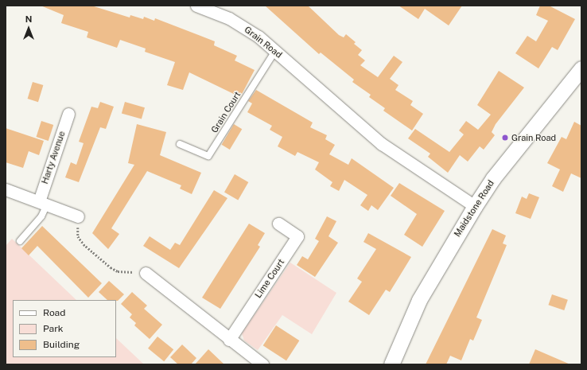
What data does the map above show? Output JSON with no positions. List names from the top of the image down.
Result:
{
  "streets": {
    "street": [
      "Grain Road",
      "Harty Avenue",
      "Maidstone Road",
      "Lime Court"
    ],
    "lane": ["Grain Court"]
  },
  "crossings": [
    ["Grain Road", "Grain Court"],
    ["Grain Road", "Maidstone Road"]
  ],
  "places": ["Grain Road"],
  "legend": ["Road", "Park", "Building"],
  "north": "top"
}
